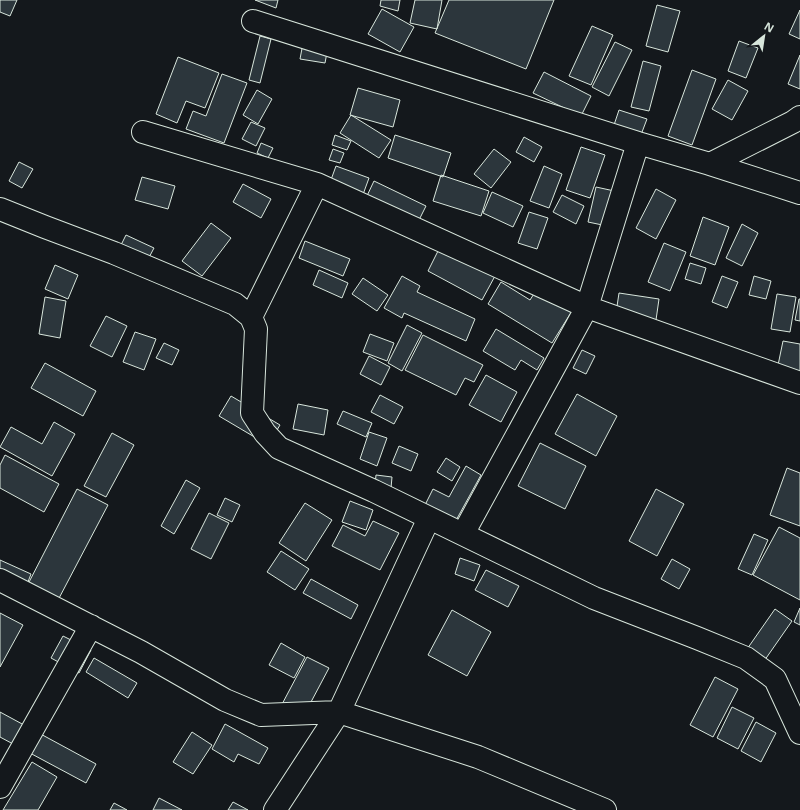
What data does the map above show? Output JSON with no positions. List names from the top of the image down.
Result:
{
  "north": "top right"
}
